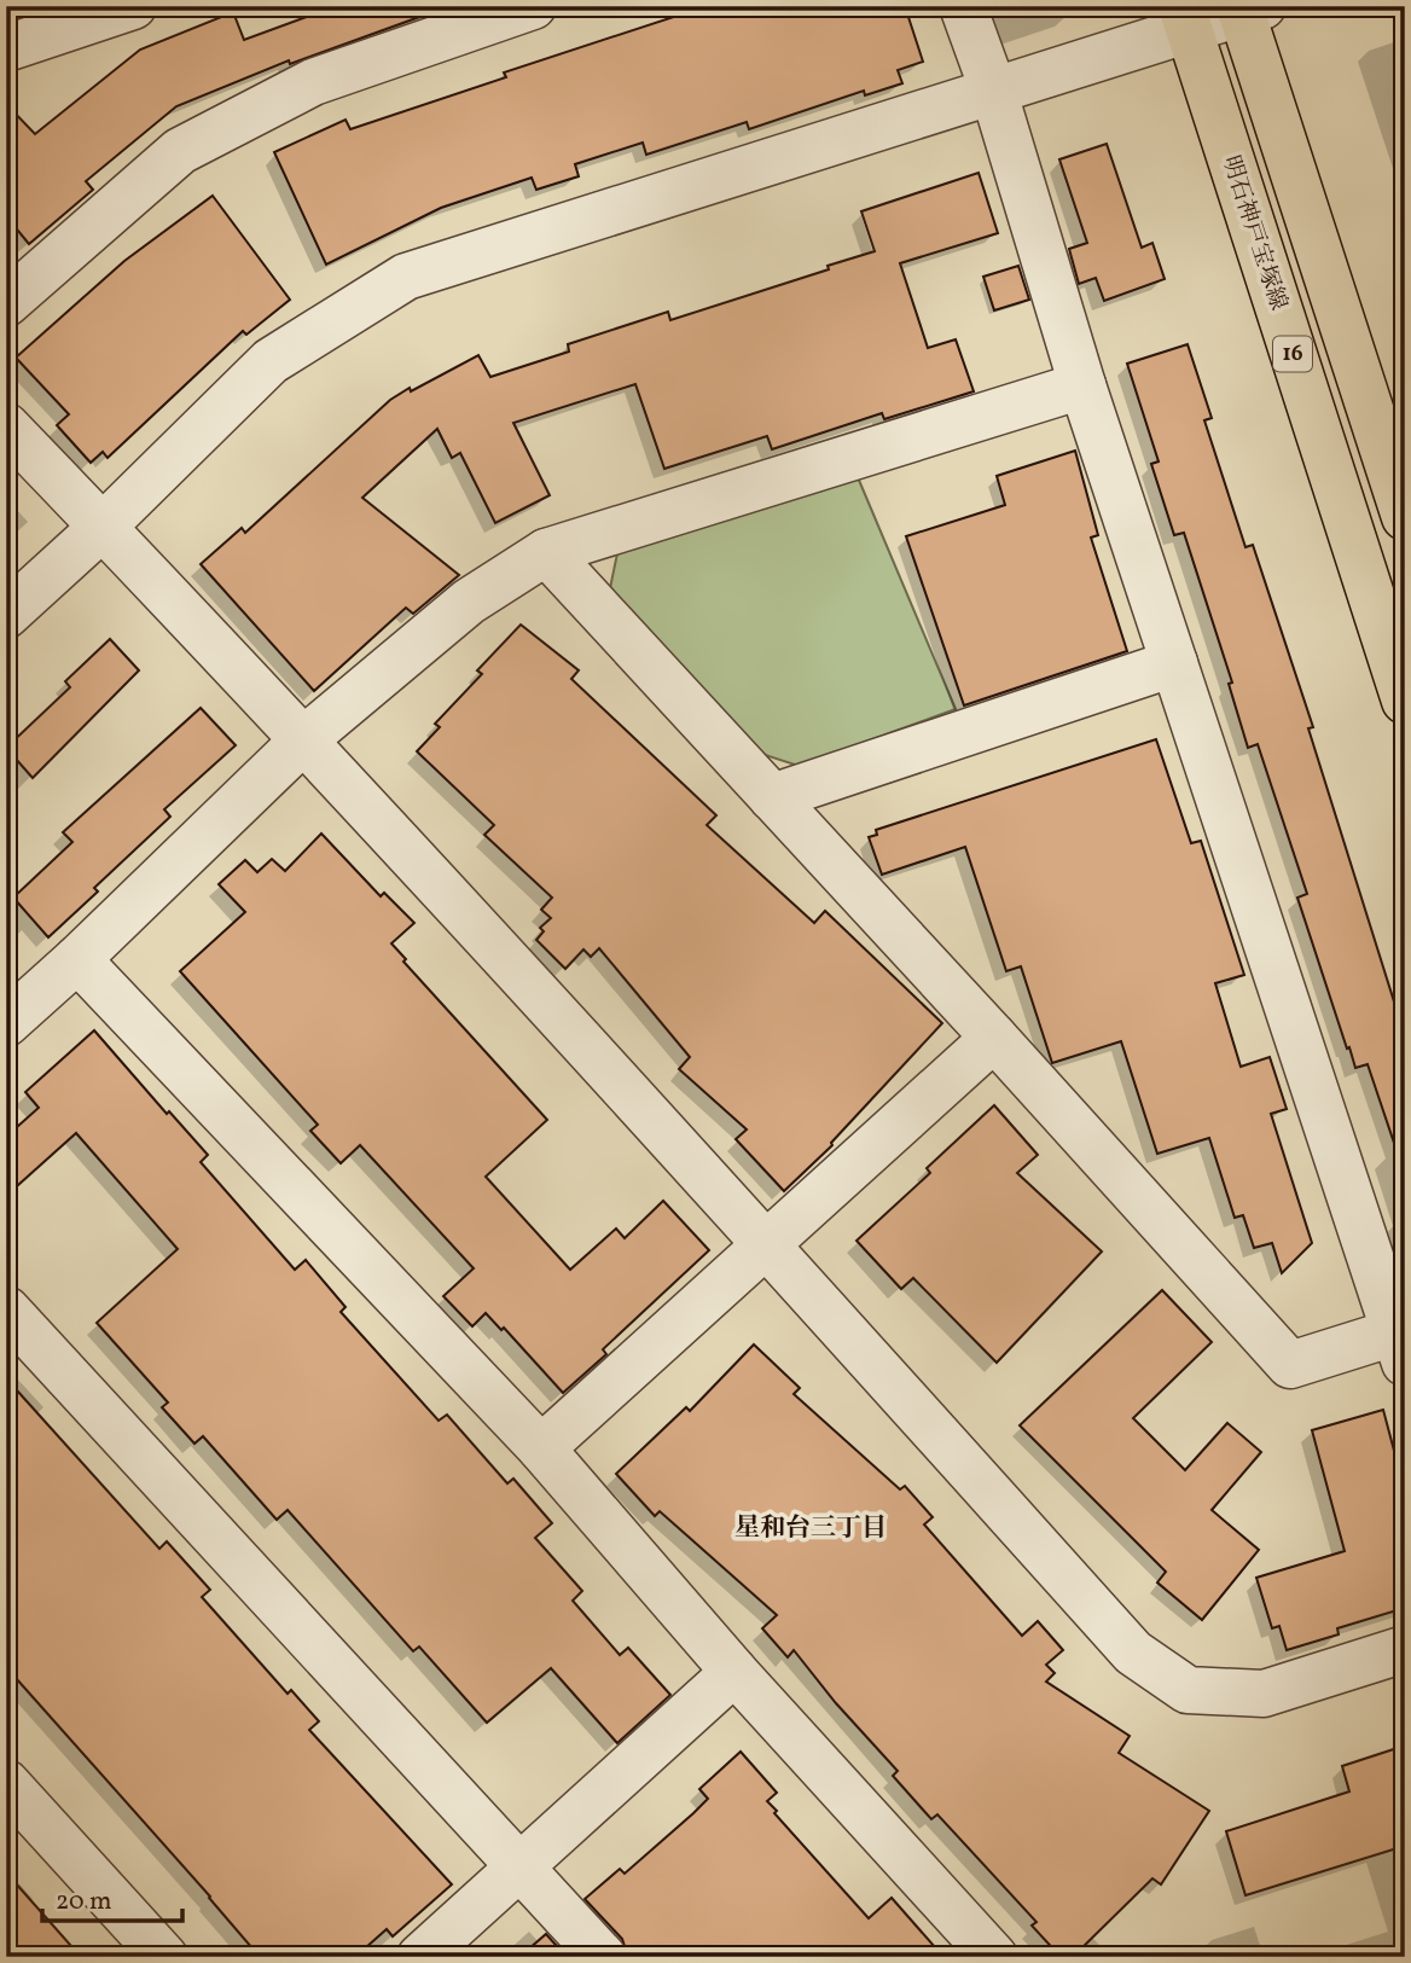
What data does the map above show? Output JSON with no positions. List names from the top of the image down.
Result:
{
  "streets": {
    "main road": ["明石神戸宝塚線", "16"]
  },
  "districts": ["星和台三丁目"],
  "scale_bar": "20 m"
}
